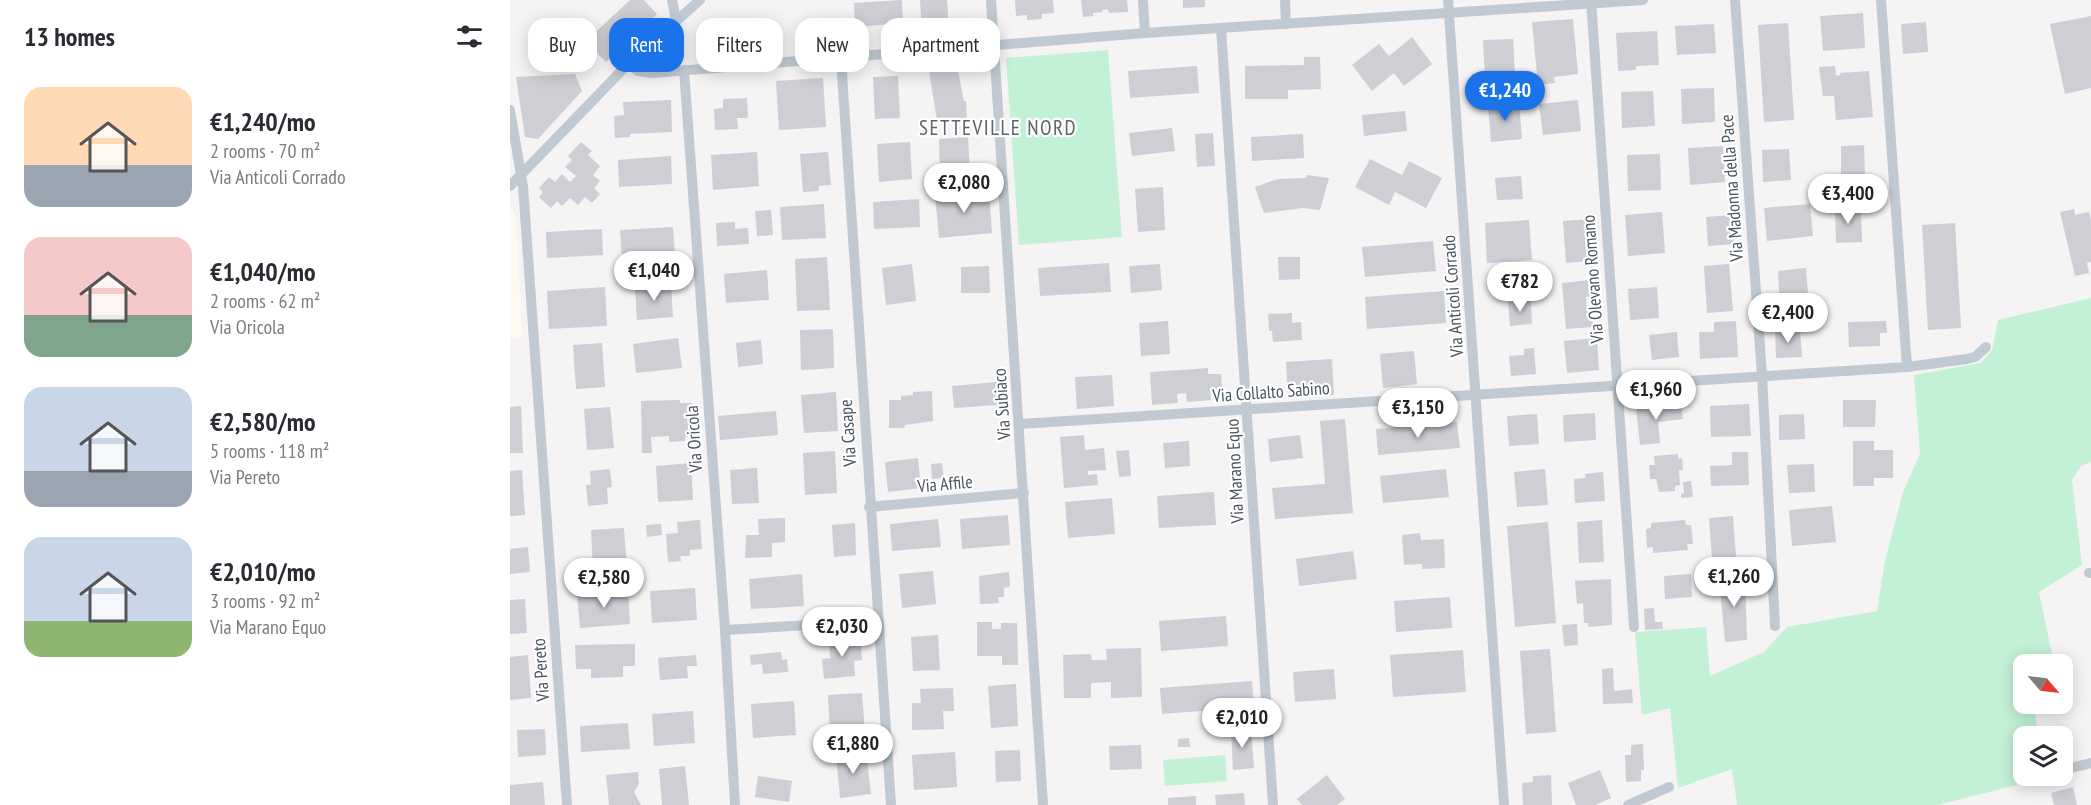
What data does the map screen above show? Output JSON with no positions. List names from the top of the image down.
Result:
{
  "streets": {
    "street": [
      "Via Madonna della Pace",
      "Via Olevano Romano",
      "Via Anticoli Corrado",
      "Via Collalto Sabino",
      "Via Subiaco",
      "Via Casape",
      "Via Oricola",
      "Via Marano Equo",
      "Via Affile",
      "Via Pereto"
    ]
  },
  "crossings": [
    ["Via Madonna della Pace", "Via Collalto Sabino"],
    ["Via Olevano Romano", "Via Collalto Sabino"],
    ["Via Anticoli Corrado", "Via Collalto Sabino"],
    ["Via Collalto Sabino", "Via Subiaco"],
    ["Via Collalto Sabino", "Via Marano Equo"],
    ["Via Subiaco", "Via Affile"],
    ["Via Casape", "Via Affile"]
  ],
  "districts": ["SETTEVILLE NORD"],
  "north": "bottom right",
  "page": {
    "heading": "13 homes",
    "chip": [
      "Buy",
      "Rent",
      "Filters",
      "New",
      "Apartment"
    ],
    "price": [
      "€1,240",
      "€2,080",
      "€3,400",
      "€1,040",
      "€782",
      "€2,400",
      "€1,960",
      "€3,150",
      "€1,260",
      "€2,580",
      "€2,030",
      "€2,010",
      "€1,880"
    ],
    "list": [
      {
        "name": "€1,240/mo",
        "note": "2 rooms · 70 m² · Via Anticoli Corrado"
      },
      {
        "name": "€1,040/mo",
        "note": "2 rooms · 62 m² · Via Oricola"
      },
      {
        "name": "€2,580/mo",
        "note": "5 rooms · 118 m² · Via Pereto"
      },
      {
        "name": "€2,010/mo",
        "note": "3 rooms · 92 m² · Via Marano Equo"
      }
    ]
  }
}
